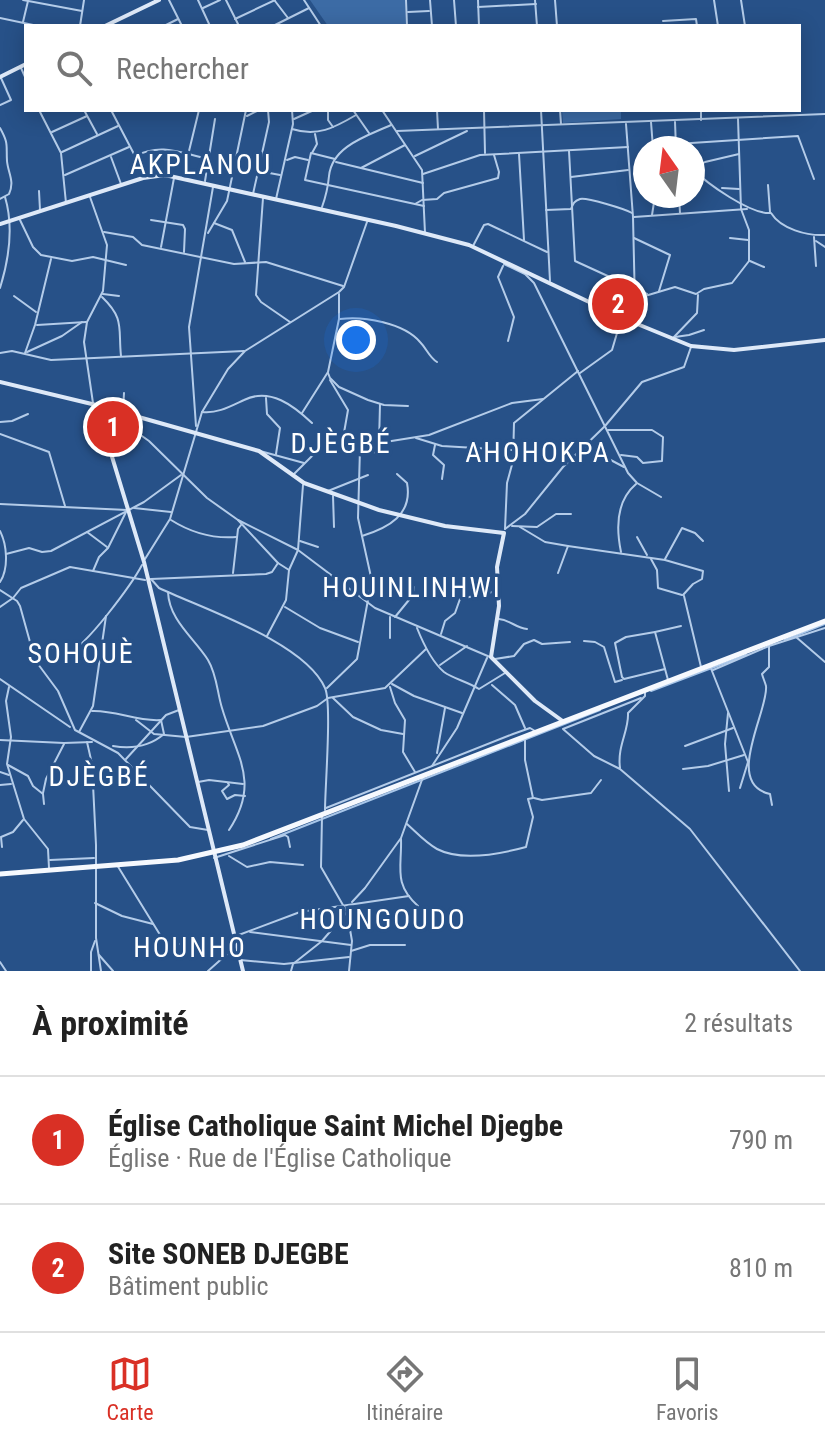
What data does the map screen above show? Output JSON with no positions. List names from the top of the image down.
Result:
{
  "districts": [
    "AKPLANOU",
    "DJÈGBÉ",
    "AHOHOKPA",
    "HOUINLINHWI",
    "SOHOUÈ",
    "DJÈGBÉ",
    "HOUNGOUDO",
    "HOUNHO"
  ],
  "north": "top",
  "page": {
    "search": "Rechercher",
    "pins": ["2", "1"],
    "heading": ["À proximité", "2 résultats"],
    "list": [
      {
        "mark": "1",
        "name": "Église Catholique Saint Michel Djegbe",
        "note": "Église · Rue de l'Église Catholique",
        "value": "790 m"
      },
      {
        "mark": "2",
        "name": "Site SONEB DJEGBE",
        "note": "Bâtiment public",
        "value": "810 m"
      }
    ],
    "nav": ["Carte", "Itinéraire", "Favoris"]
  }
}
